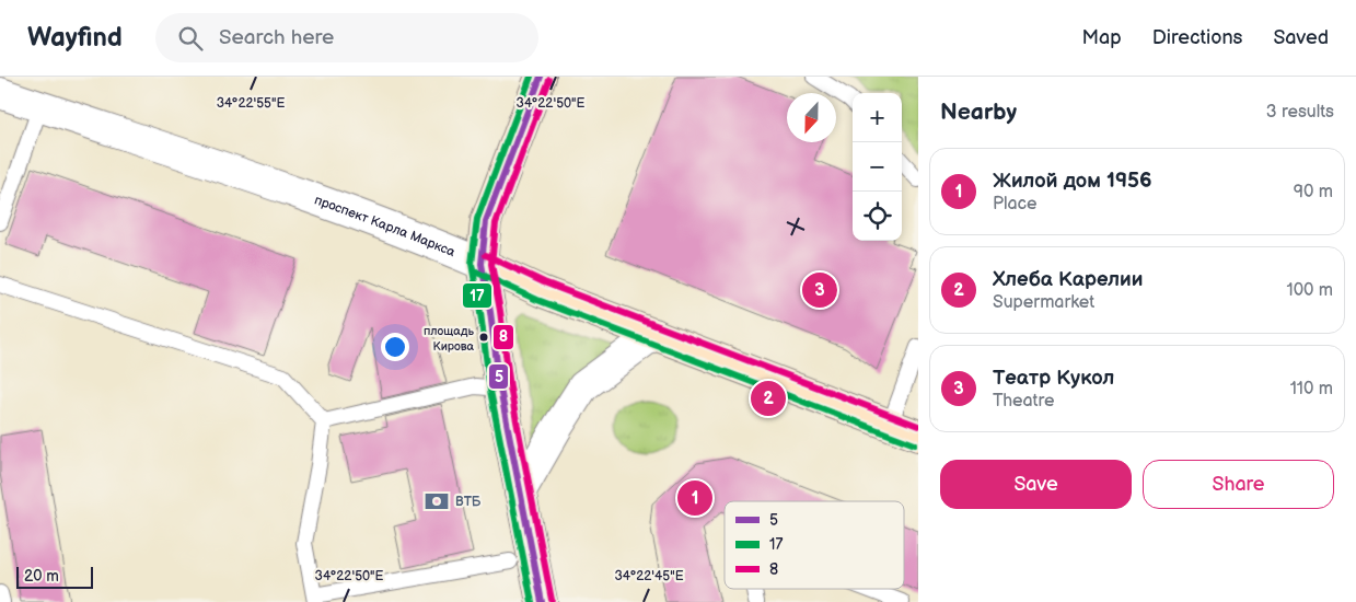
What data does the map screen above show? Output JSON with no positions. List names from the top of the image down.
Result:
{
  "streets": {
    "main road": ["проспект Карла Маркса"]
  },
  "places": {
    "other": ["площадь Кирова"],
    "bank": ["ВТБ"]
  },
  "lines": ["transit line 5", "transit line 17", "transit line 8"],
  "legend": ["5", "17", "8"],
  "scale_bar": "20 m",
  "north": "bottom",
  "page": {
    "header": "Wayfind",
    "search": "Search here",
    "nav": ["Map", "Directions", "Saved"],
    "heading": ["Nearby", "3 results"],
    "map_buttons": ["+", "−"],
    "list": [
      {
        "mark": "1",
        "name": "Жилой дом 1956",
        "note": "Place",
        "value": "90 m"
      },
      {
        "mark": "2",
        "name": "Хлеба Карелии",
        "note": "Supermarket",
        "value": "100 m"
      },
      {
        "mark": "3",
        "name": "Театр Кукол",
        "note": "Theatre",
        "value": "110 m"
      }
    ],
    "pins": ["3", "2", "1"],
    "buttons": ["Save", "Share"],
    "scale": "20 m"
  },
  "coordinates": ["34°22'55\"E", "34°22'50\"E", "34°22'45\"E"]
}
